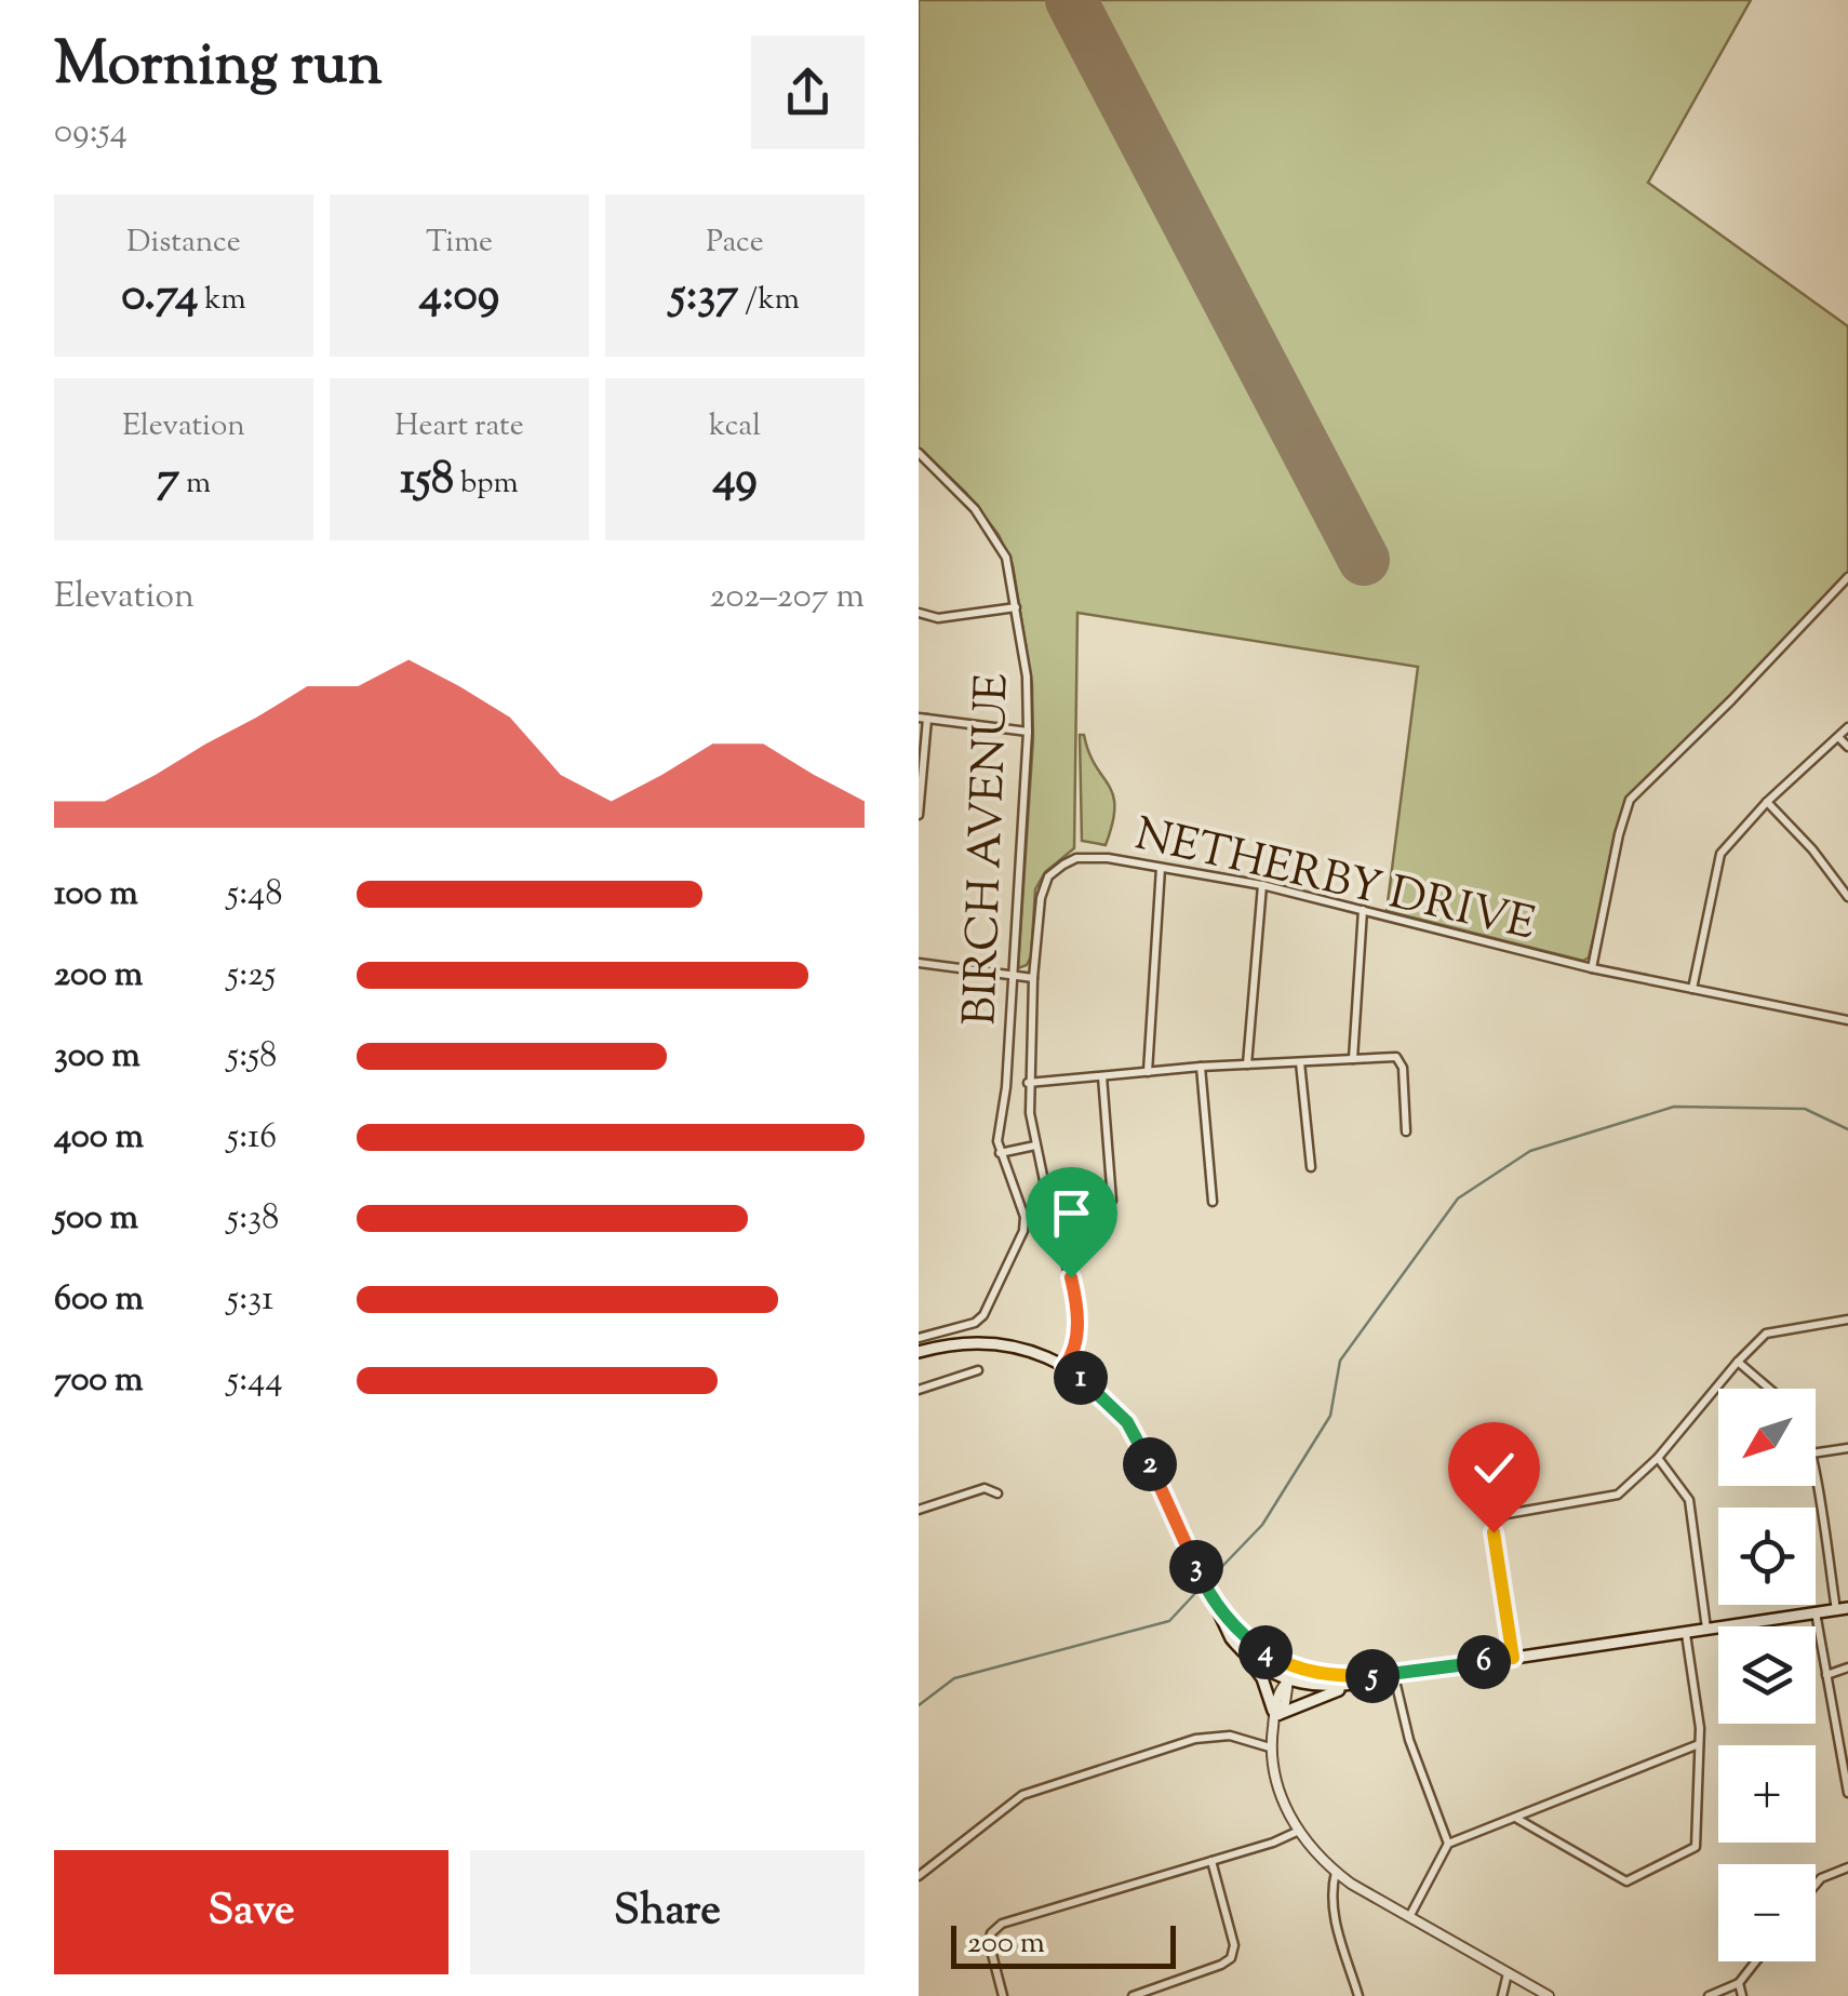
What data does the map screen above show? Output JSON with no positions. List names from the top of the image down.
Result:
{
  "streets": {
    "street": ["BIRCH AVENUE", "NETHERBY DRIVE"]
  },
  "scale_bar": "200 m",
  "north": "bottom left",
  "page": {
    "heading": ["Morning run", "09:54"],
    "stats": [
      ["Distance", "0.74 km"],
      ["Time", "4:09"],
      ["Pace", "5:37 /km"],
      ["Elevation", "7 m"],
      ["Heart rate", "158 bpm"],
      ["kcal", "49"]
    ],
    "chart": ["Elevation", "202–207 m"],
    "list": [
      {
        "name": "100 m",
        "note": "5:48"
      },
      {
        "name": "200 m",
        "note": "5:25"
      },
      {
        "name": "300 m",
        "note": "5:58"
      },
      {
        "name": "400 m",
        "note": "5:16"
      },
      {
        "name": "500 m",
        "note": "5:38"
      },
      {
        "name": "600 m",
        "note": "5:31"
      },
      {
        "name": "700 m",
        "note": "5:44"
      }
    ],
    "pins": [
      "1",
      "2",
      "3",
      "4",
      "6",
      "5"
    ],
    "map_buttons": ["+", "−"],
    "buttons": ["Save", "Share"],
    "scale": "200 m"
  }
}
